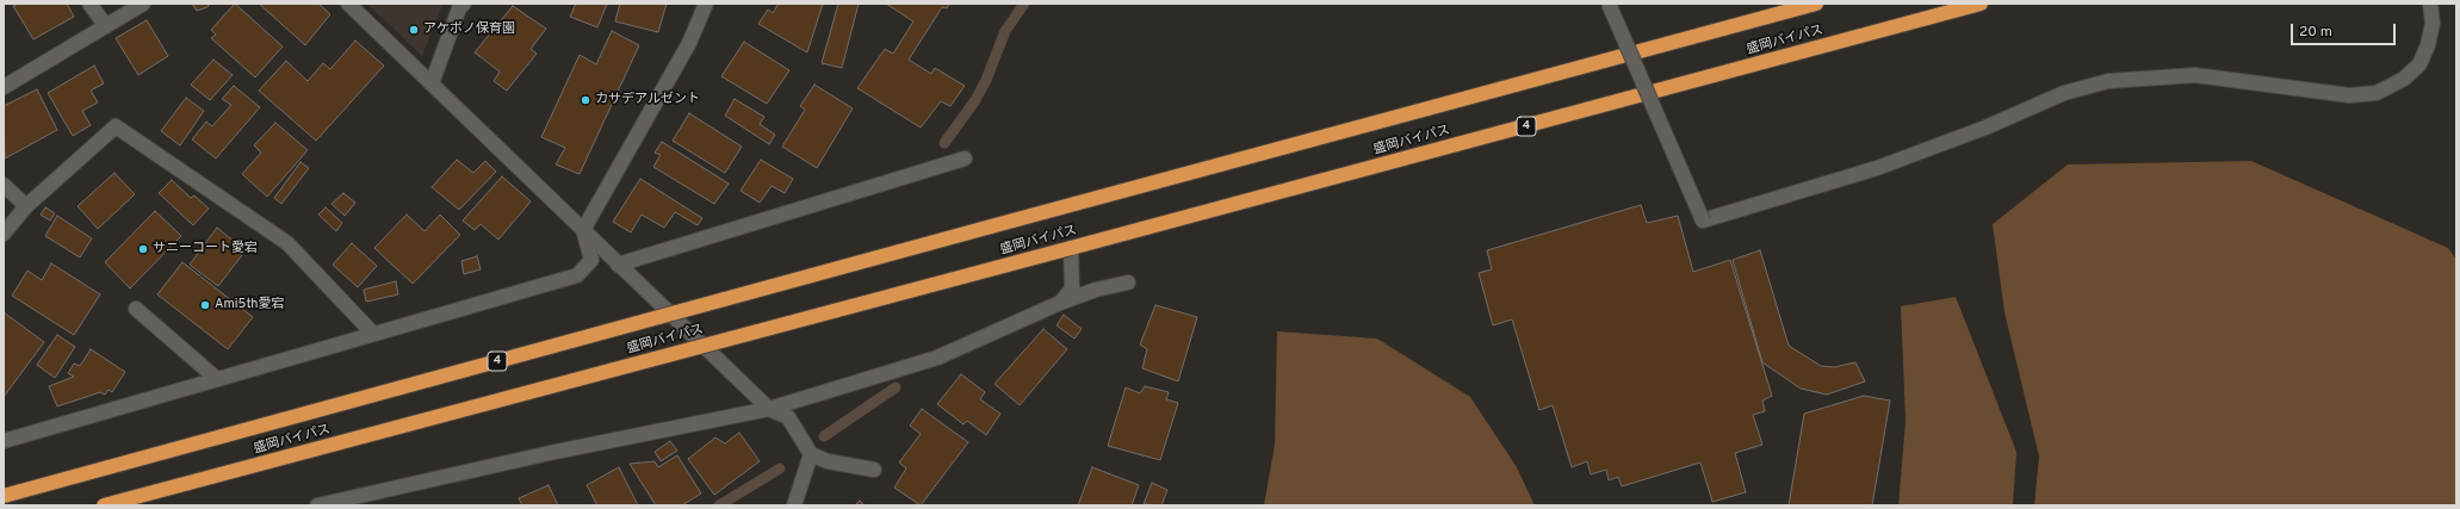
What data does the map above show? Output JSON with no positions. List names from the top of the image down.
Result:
{
  "streets": {
    "highway": ["盛岡バイパス", "4"]
  },
  "places": [
    "アケボノ保育園",
    "カサデアルゼント",
    "サニーコート愛宕",
    "Ami5th愛宕"
  ],
  "scale_bar": "20 m"
}
